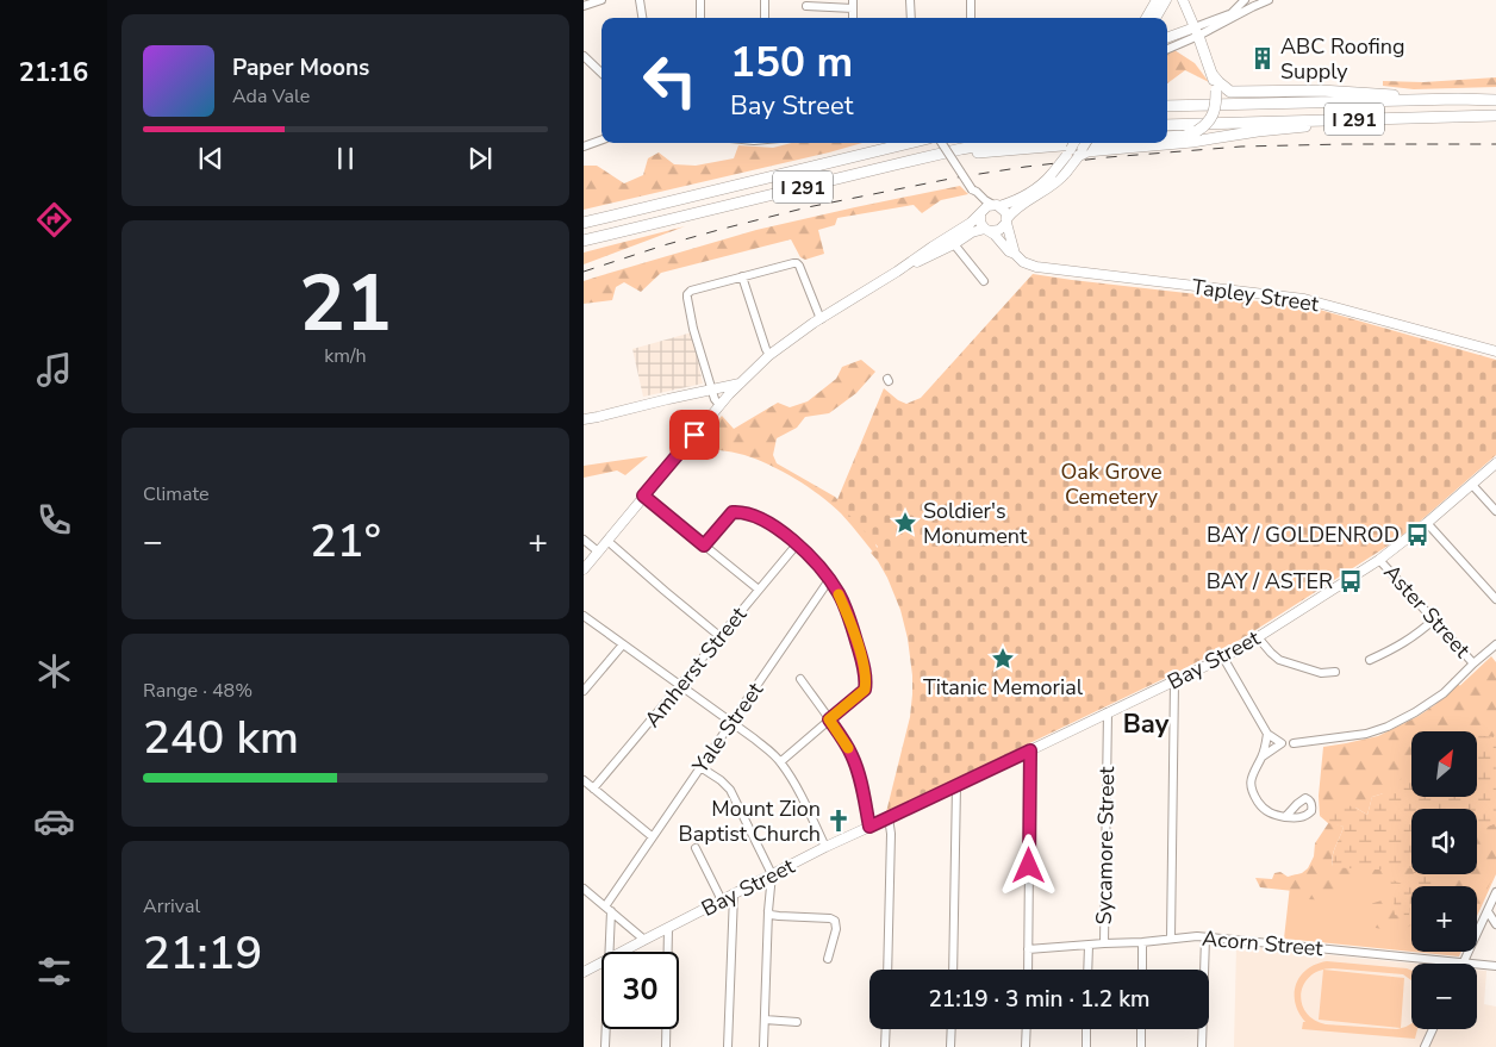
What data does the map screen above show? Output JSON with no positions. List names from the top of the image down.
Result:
{
  "streets": {
    "highway": ["I 291"],
    "main road": ["Tapley Street", "Bay Street"],
    "street": [
      "Aster Street",
      "Amherst Street",
      "Yale Street",
      "Sycamore Street",
      "Acorn Street"
    ]
  },
  "crossings": [
    ["Aster Street", "Bay Street"],
    ["Bay Street", "Sycamore Street"],
    ["Sycamore Street", "Acorn Street"]
  ],
  "districts": ["Bay"],
  "parks": ["Oak Grove Cemetery"],
  "places": {
    "building": ["ABC Roofing Supply"],
    "place": ["Soldier's Monument", "Titanic Memorial"],
    "bus stop": ["BAY / GOLDENROD", "BAY / ASTER"],
    "church": ["Mount Zion Baptist Church"]
  },
  "north": "top right",
  "page": {
    "tabs": "21:16",
    "turn": ["150 m", "Bay Street"],
    "song": ["Paper Moons", "Ada Vale"],
    "tile": [
      ["21", "km/h"],
      "Climate",
      ["Range · 48%", "240 km"],
      ["Arrival", "21:19"]
    ],
    "heat": ["−", "21°", "+"],
    "map_buttons": ["+", "−"],
    "limit": "30",
    "trip": "21:19 · 3 min · 1.2 km"
  }
}
